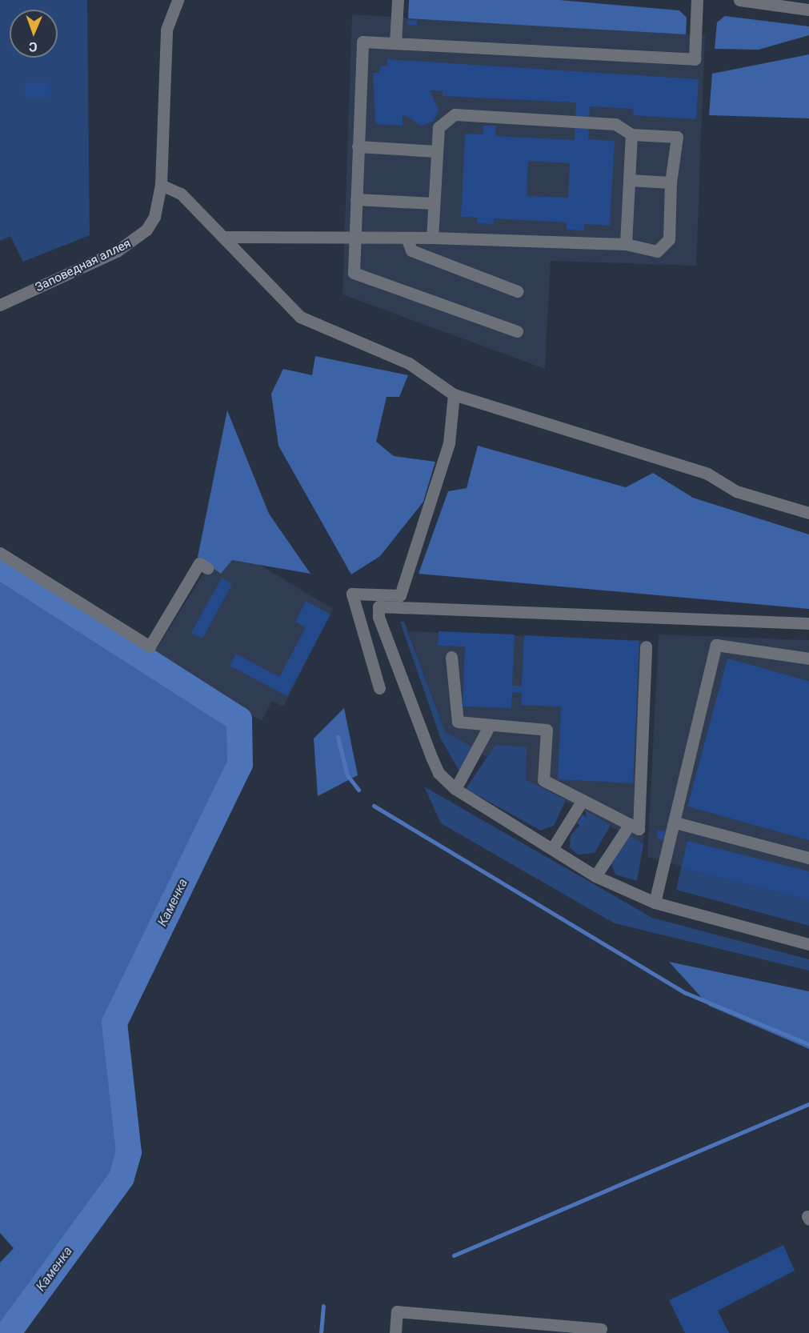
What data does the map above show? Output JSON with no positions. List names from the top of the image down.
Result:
{
  "streets": {
    "street": ["Заповедная аллея"]
  },
  "water": ["Каменка"],
  "north": "bottom"
}
